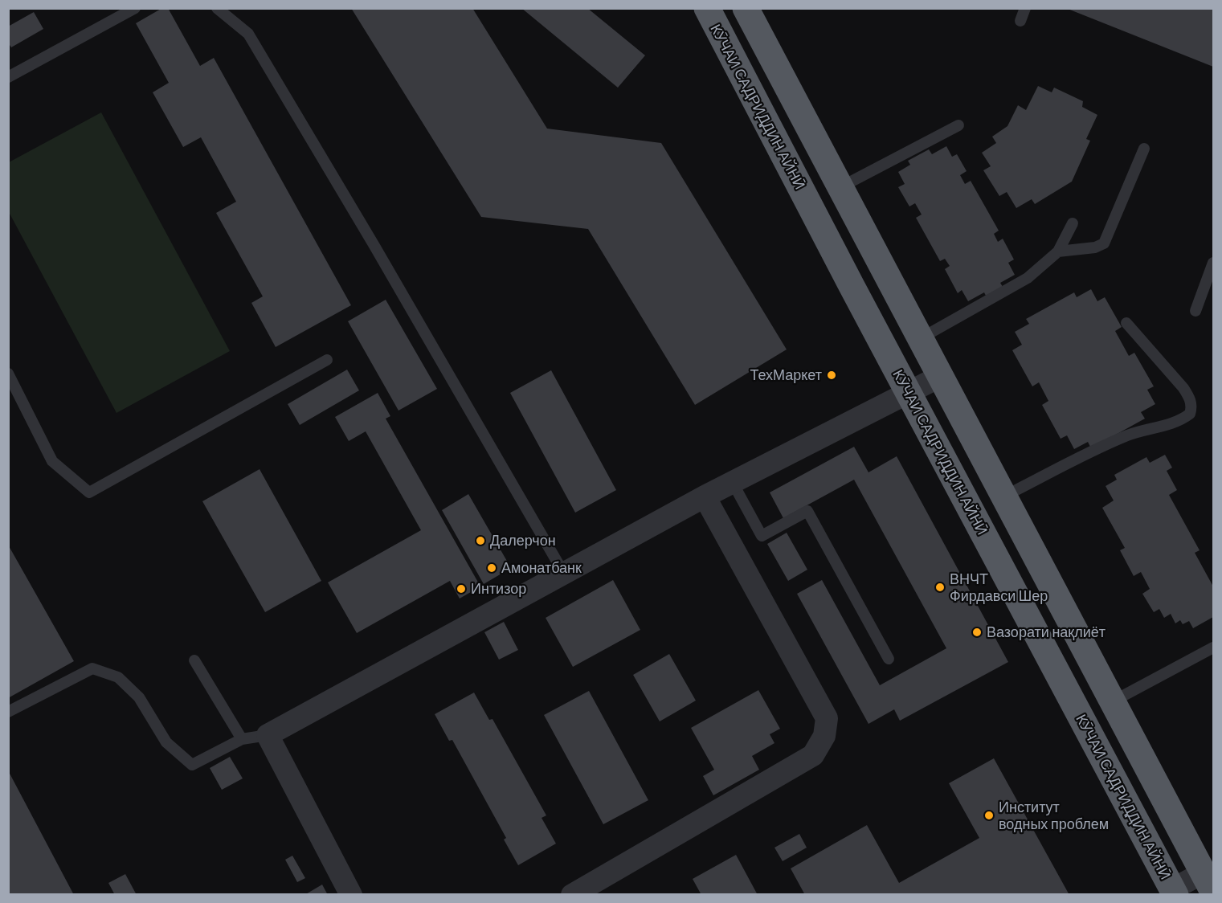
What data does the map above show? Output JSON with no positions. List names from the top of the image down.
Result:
{
  "streets": {
    "highway": ["КӮЧАИ САДРИДДИН АЙНӢ"]
  },
  "places": [
    "ТехМаркет",
    "Далерчон",
    "Амонатбанк",
    "ВНЧТ Фирдавси Шер",
    "Интизор",
    "Вазорати нақлиёт",
    "Институт водных проблем"
  ]
}
